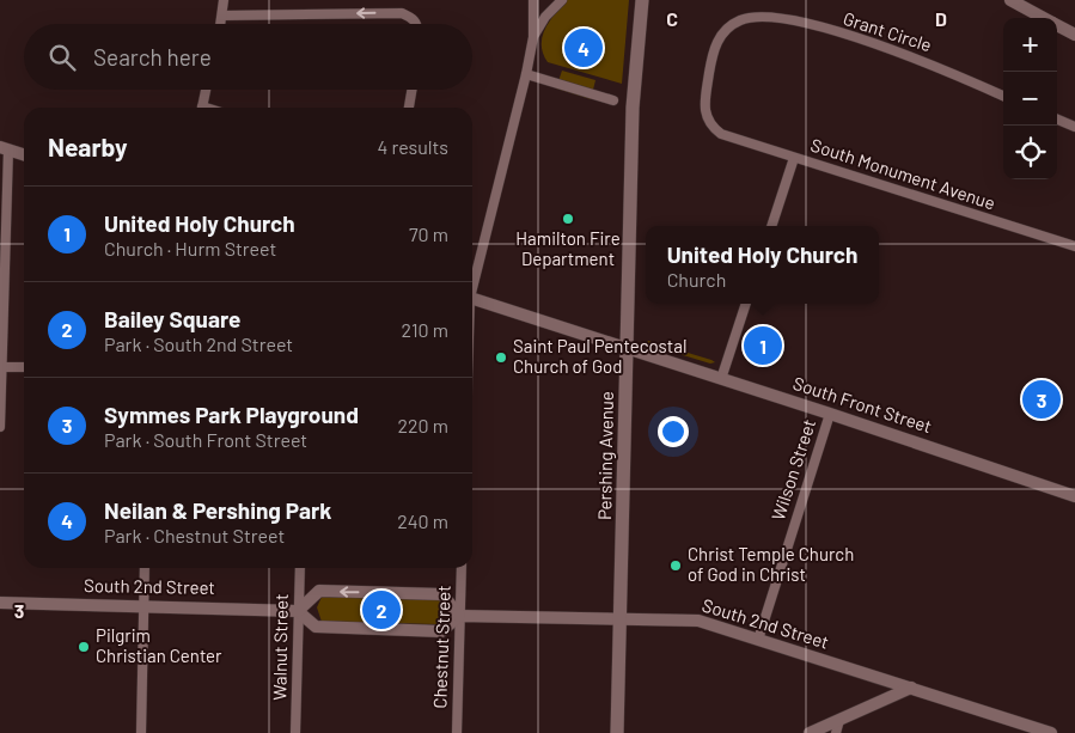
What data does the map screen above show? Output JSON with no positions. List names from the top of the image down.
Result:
{
  "streets": {
    "main road": ["Pershing Avenue"],
    "street": [
      "Grant Circle",
      "South Monument Avenue",
      "South Front Street",
      "Wilson Street",
      "South 2nd Street",
      "Walnut Street",
      "Chestnut Street"
    ]
  },
  "crossings": [
    ["Grant Circle", "South Monument Avenue"],
    ["South Front Street", "Pershing Avenue"],
    ["South Front Street", "Wilson Street"],
    ["Pershing Avenue", "South 2nd Street"],
    ["Wilson Street", "South 2nd Street"],
    ["South 2nd Street", "Walnut Street"],
    ["South 2nd Street", "Chestnut Street"]
  ],
  "places": [
    "Hamilton Fire Department",
    "Saint Paul Pentecostal Church of God",
    "Christ Temple Church of God in Christ",
    "Pilgrim Christian Center"
  ],
  "page": {
    "map_buttons": ["+", "−"],
    "search": "Search here",
    "pins": [
      "4",
      "1",
      "3",
      "2"
    ],
    "heading": ["Nearby", "4 results"],
    "list": [
      {
        "mark": "1",
        "name": "United Holy Church",
        "note": "Church · Hurm Street",
        "value": "70 m"
      },
      {
        "mark": "2",
        "name": "Bailey Square",
        "note": "Park · South 2nd Street",
        "value": "210 m"
      },
      {
        "mark": "3",
        "name": "Symmes Park Playground",
        "note": "Park · South Front Street",
        "value": "220 m"
      },
      {
        "mark": "4",
        "name": "Neilan & Pershing Park",
        "note": "Park · Chestnut Street",
        "value": "240 m"
      }
    ],
    "popup": ["United Holy Church", "Church"]
  },
  "grid": {
    "columns": ["C", "D"],
    "rows": ["3"]
  }
}
